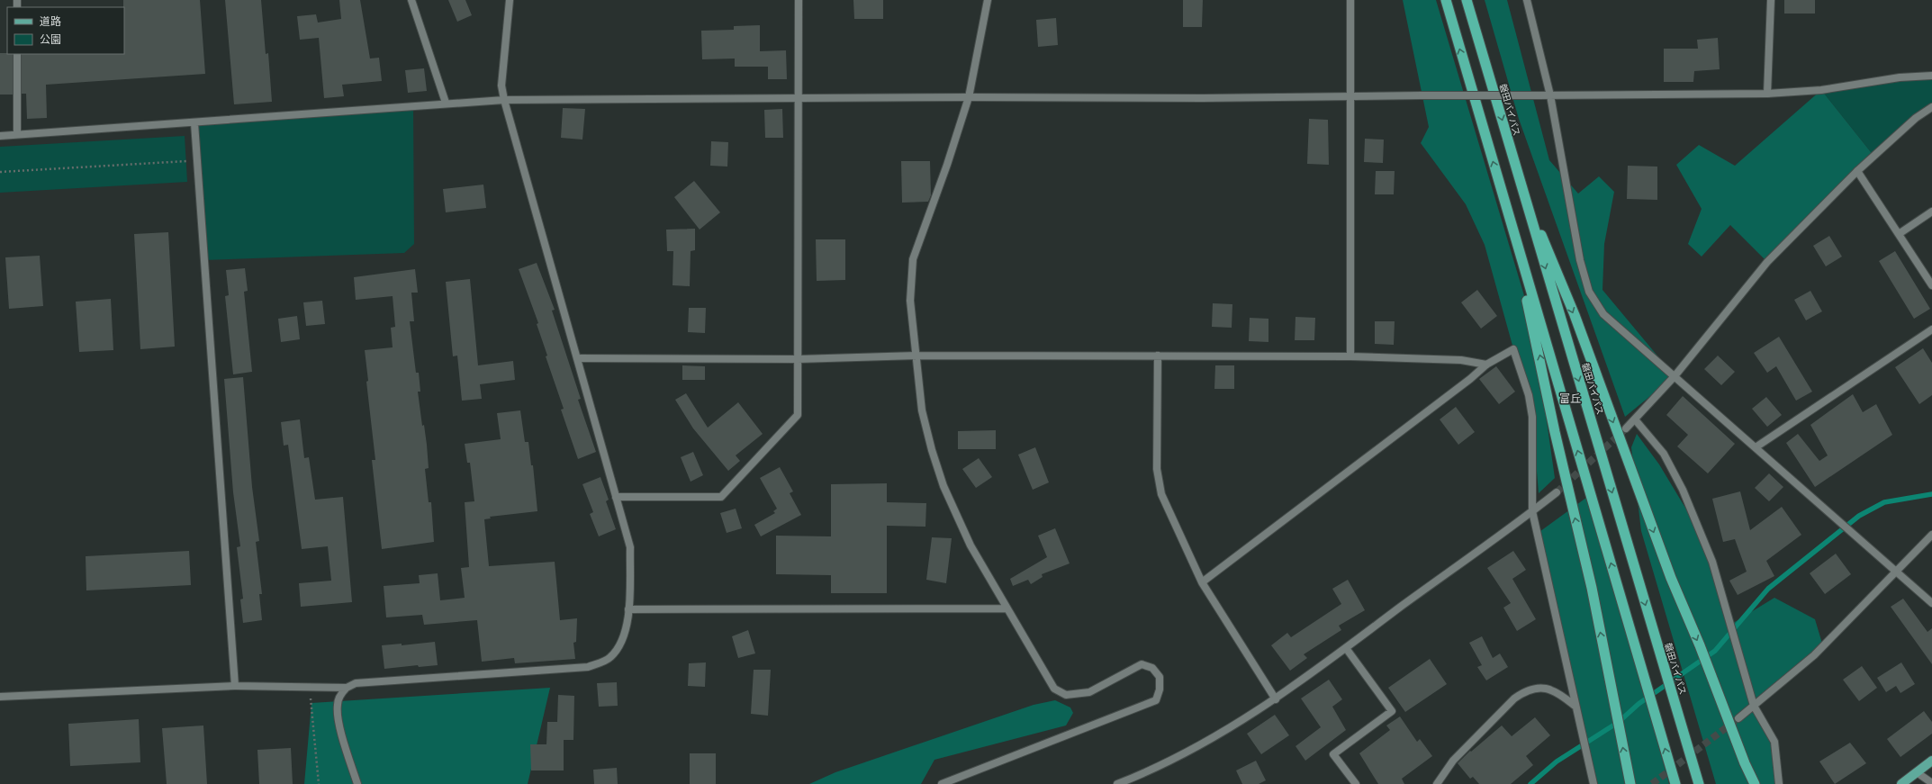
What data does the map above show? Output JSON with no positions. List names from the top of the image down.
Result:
{
  "streets": {
    "highway": ["磐田バイパス"]
  },
  "districts": ["富丘"],
  "legend": ["道路", "公園"]
}
